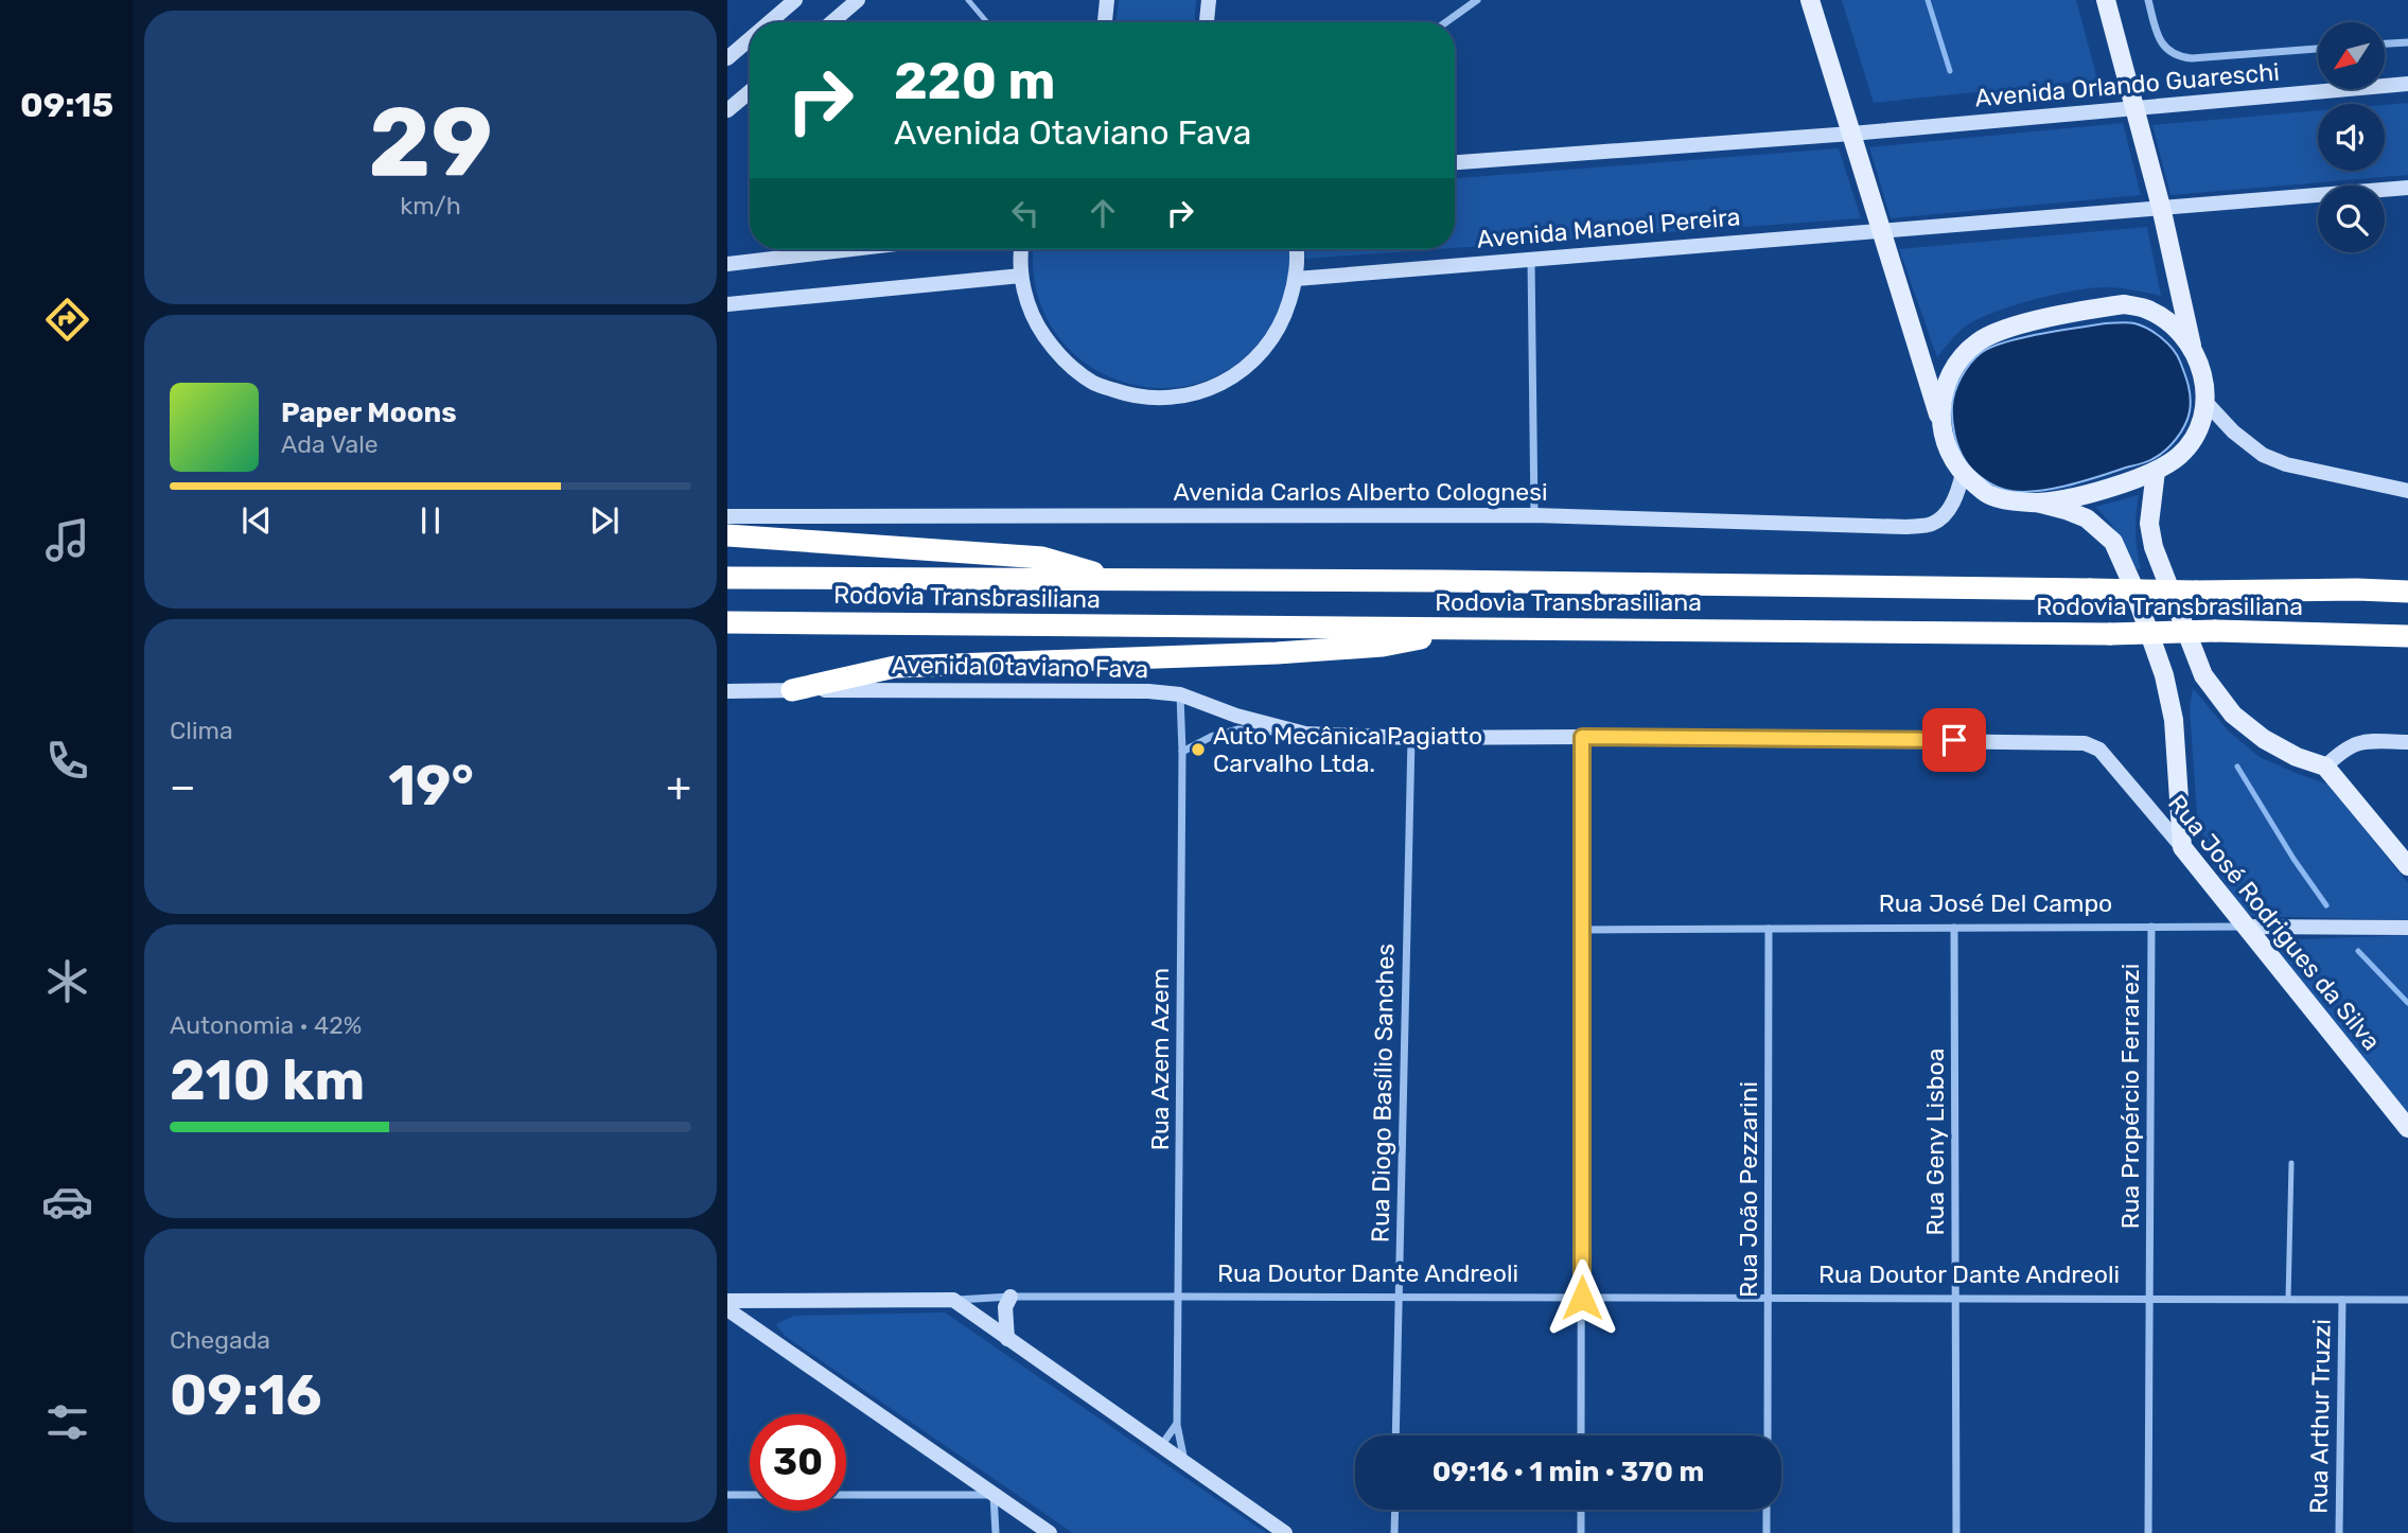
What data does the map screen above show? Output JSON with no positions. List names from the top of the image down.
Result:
{
  "streets": {
    "highway": ["Rodovia Transbrasiliana"],
    "main road": ["Rua José Rodrigues da Silva"],
    "street": [
      "Avenida Orlando Guareschi",
      "Avenida Manoel Pereira",
      "Avenida Carlos Alberto Colognesi",
      "Avenida Otaviano Fava",
      "Rua José Del Campo",
      "Rua Azem Azem",
      "Rua Diogo Basílio Sanches",
      "Rua Propércio Ferrarezi",
      "Rua Geny Lisboa",
      "Rua João Pezzarini",
      "Rua Doutor Dante Andreoli",
      "Rua Arthur Truzzi"
    ]
  },
  "crossings": [
    ["Avenida Otaviano Fava", "Rua José Rodrigues da Silva"],
    ["Avenida Otaviano Fava", "Rua Azem Azem"],
    ["Avenida Otaviano Fava", "Rua Diogo Basílio Sanches"],
    ["Rua José Del Campo", "Rua José Rodrigues da Silva"],
    ["Rua José Del Campo", "Rua Propércio Ferrarezi"],
    ["Rua José Del Campo", "Rua Geny Lisboa"],
    ["Rua José Del Campo", "Rua João Pezzarini"],
    ["Rua Azem Azem", "Rua Doutor Dante Andreoli"],
    ["Rua Diogo Basílio Sanches", "Rua Doutor Dante Andreoli"],
    ["Rua Propércio Ferrarezi", "Rua Doutor Dante Andreoli"],
    ["Rua Geny Lisboa", "Rua Doutor Dante Andreoli"],
    ["Rua João Pezzarini", "Rua Doutor Dante Andreoli"],
    ["Rua Doutor Dante Andreoli", "Rua Arthur Truzzi"]
  ],
  "places": ["Auto Mecânica Pagiatto Carvalho Ltda."],
  "north": "bottom left",
  "page": {
    "tabs": "09:15",
    "tile": [
      ["29", "km/h"],
      "Clima",
      ["Autonomia · 42%", "210 km"],
      ["Chegada", "09:16"]
    ],
    "turn": ["220 m", "Avenida Otaviano Fava"],
    "song": ["Paper Moons", "Ada Vale"],
    "heat": ["−", "19°", "+"],
    "limit": "30",
    "trip": "09:16 · 1 min · 370 m"
  }
}
